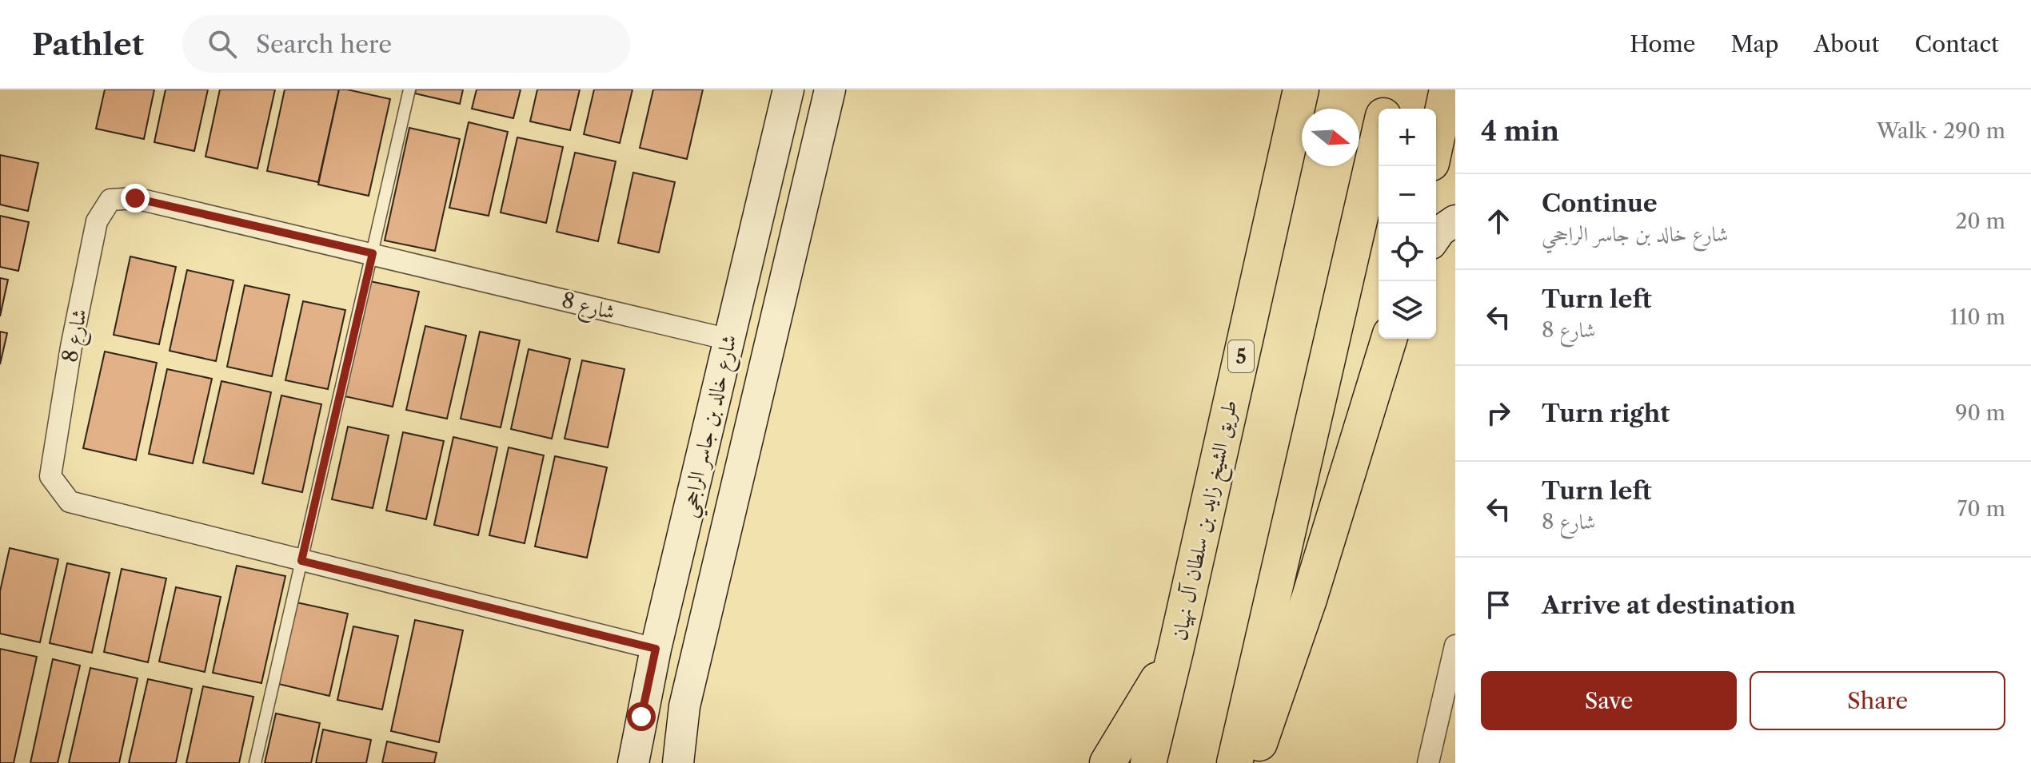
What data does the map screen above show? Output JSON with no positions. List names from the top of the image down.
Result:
{
  "streets": {
    "highway": ["5", "طريق الشيخ زايد بن سلطان آل نهيان"],
    "street": ["شارع 8", "شارع خالد بن جاسر الراجحي"]
  },
  "crossings": [
    ["شارع 8", "شارع خالد بن جاسر الراجحي"]
  ],
  "north": "right",
  "page": {
    "header": "Pathlet",
    "search": "Search here",
    "nav": [
      "Home",
      "Map",
      "About",
      "Contact"
    ],
    "heading": ["4 min", "Walk · 290 m"],
    "map_buttons": ["+", "−"],
    "list": [
      ["Continue", "شارع خالد بن جاسر الراجحي", "20 m"],
      ["Turn left", "شارع 8", "110 m"],
      ["Turn right", "90 m"],
      ["Turn left", "شارع 8", "70 m"],
      "Arrive at destination"
    ],
    "buttons": ["Save", "Share"]
  }
}
